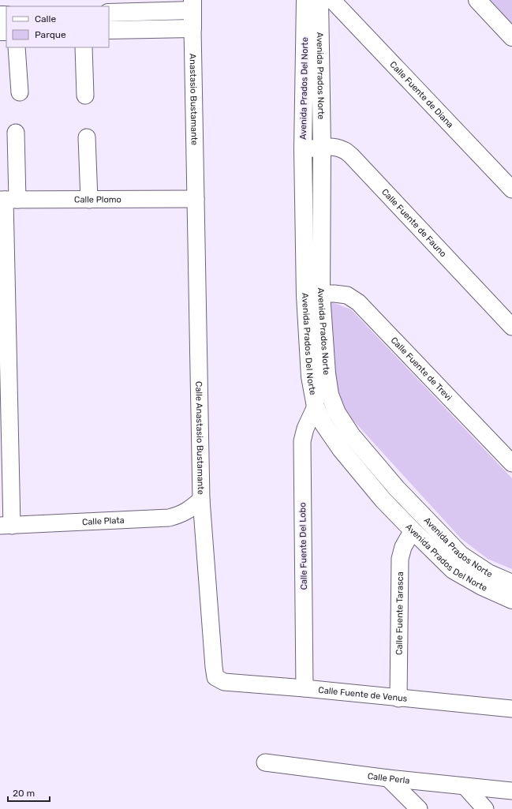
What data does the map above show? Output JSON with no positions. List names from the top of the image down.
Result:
{
  "streets": {
    "street": [
      "Avenida Prados Norte",
      "Avenida Prados Del Norte",
      "Calle Fuente de Diana",
      "Anastasio Bustamante",
      "Calle Plomo",
      "Calle Fuente de Fauno",
      "Calle Fuente de Trevi",
      "Calle Anastasio Bustamante",
      "Calle Plata",
      "Calle Fuente Del Lobo",
      "Calle Fuente Tarasca",
      "Calle Fuente de Venus",
      "Calle Perla"
    ]
  },
  "crossings": [
    ["Avenida Prados Norte", "Calle Fuente de Fauno"],
    ["Avenida Prados Norte", "Calle Fuente de Trevi"],
    ["Avenida Prados Del Norte", "Calle Fuente de Fauno"],
    ["Avenida Prados Del Norte", "Calle Fuente Del Lobo"],
    ["Avenida Prados Del Norte", "Calle Fuente Tarasca"],
    ["Anastasio Bustamante", "Calle Plomo"],
    ["Anastasio Bustamante", "Calle Anastasio Bustamante"],
    ["Calle Plomo", "Calle Anastasio Bustamante"],
    ["Calle Anastasio Bustamante", "Calle Plata"],
    ["Calle Anastasio Bustamante", "Calle Fuente de Venus"],
    ["Calle Fuente Del Lobo", "Calle Fuente de Venus"],
    ["Calle Fuente Tarasca", "Calle Fuente de Venus"]
  ],
  "legend": ["Calle", "Parque"],
  "scale_bar": "20 m"
}
